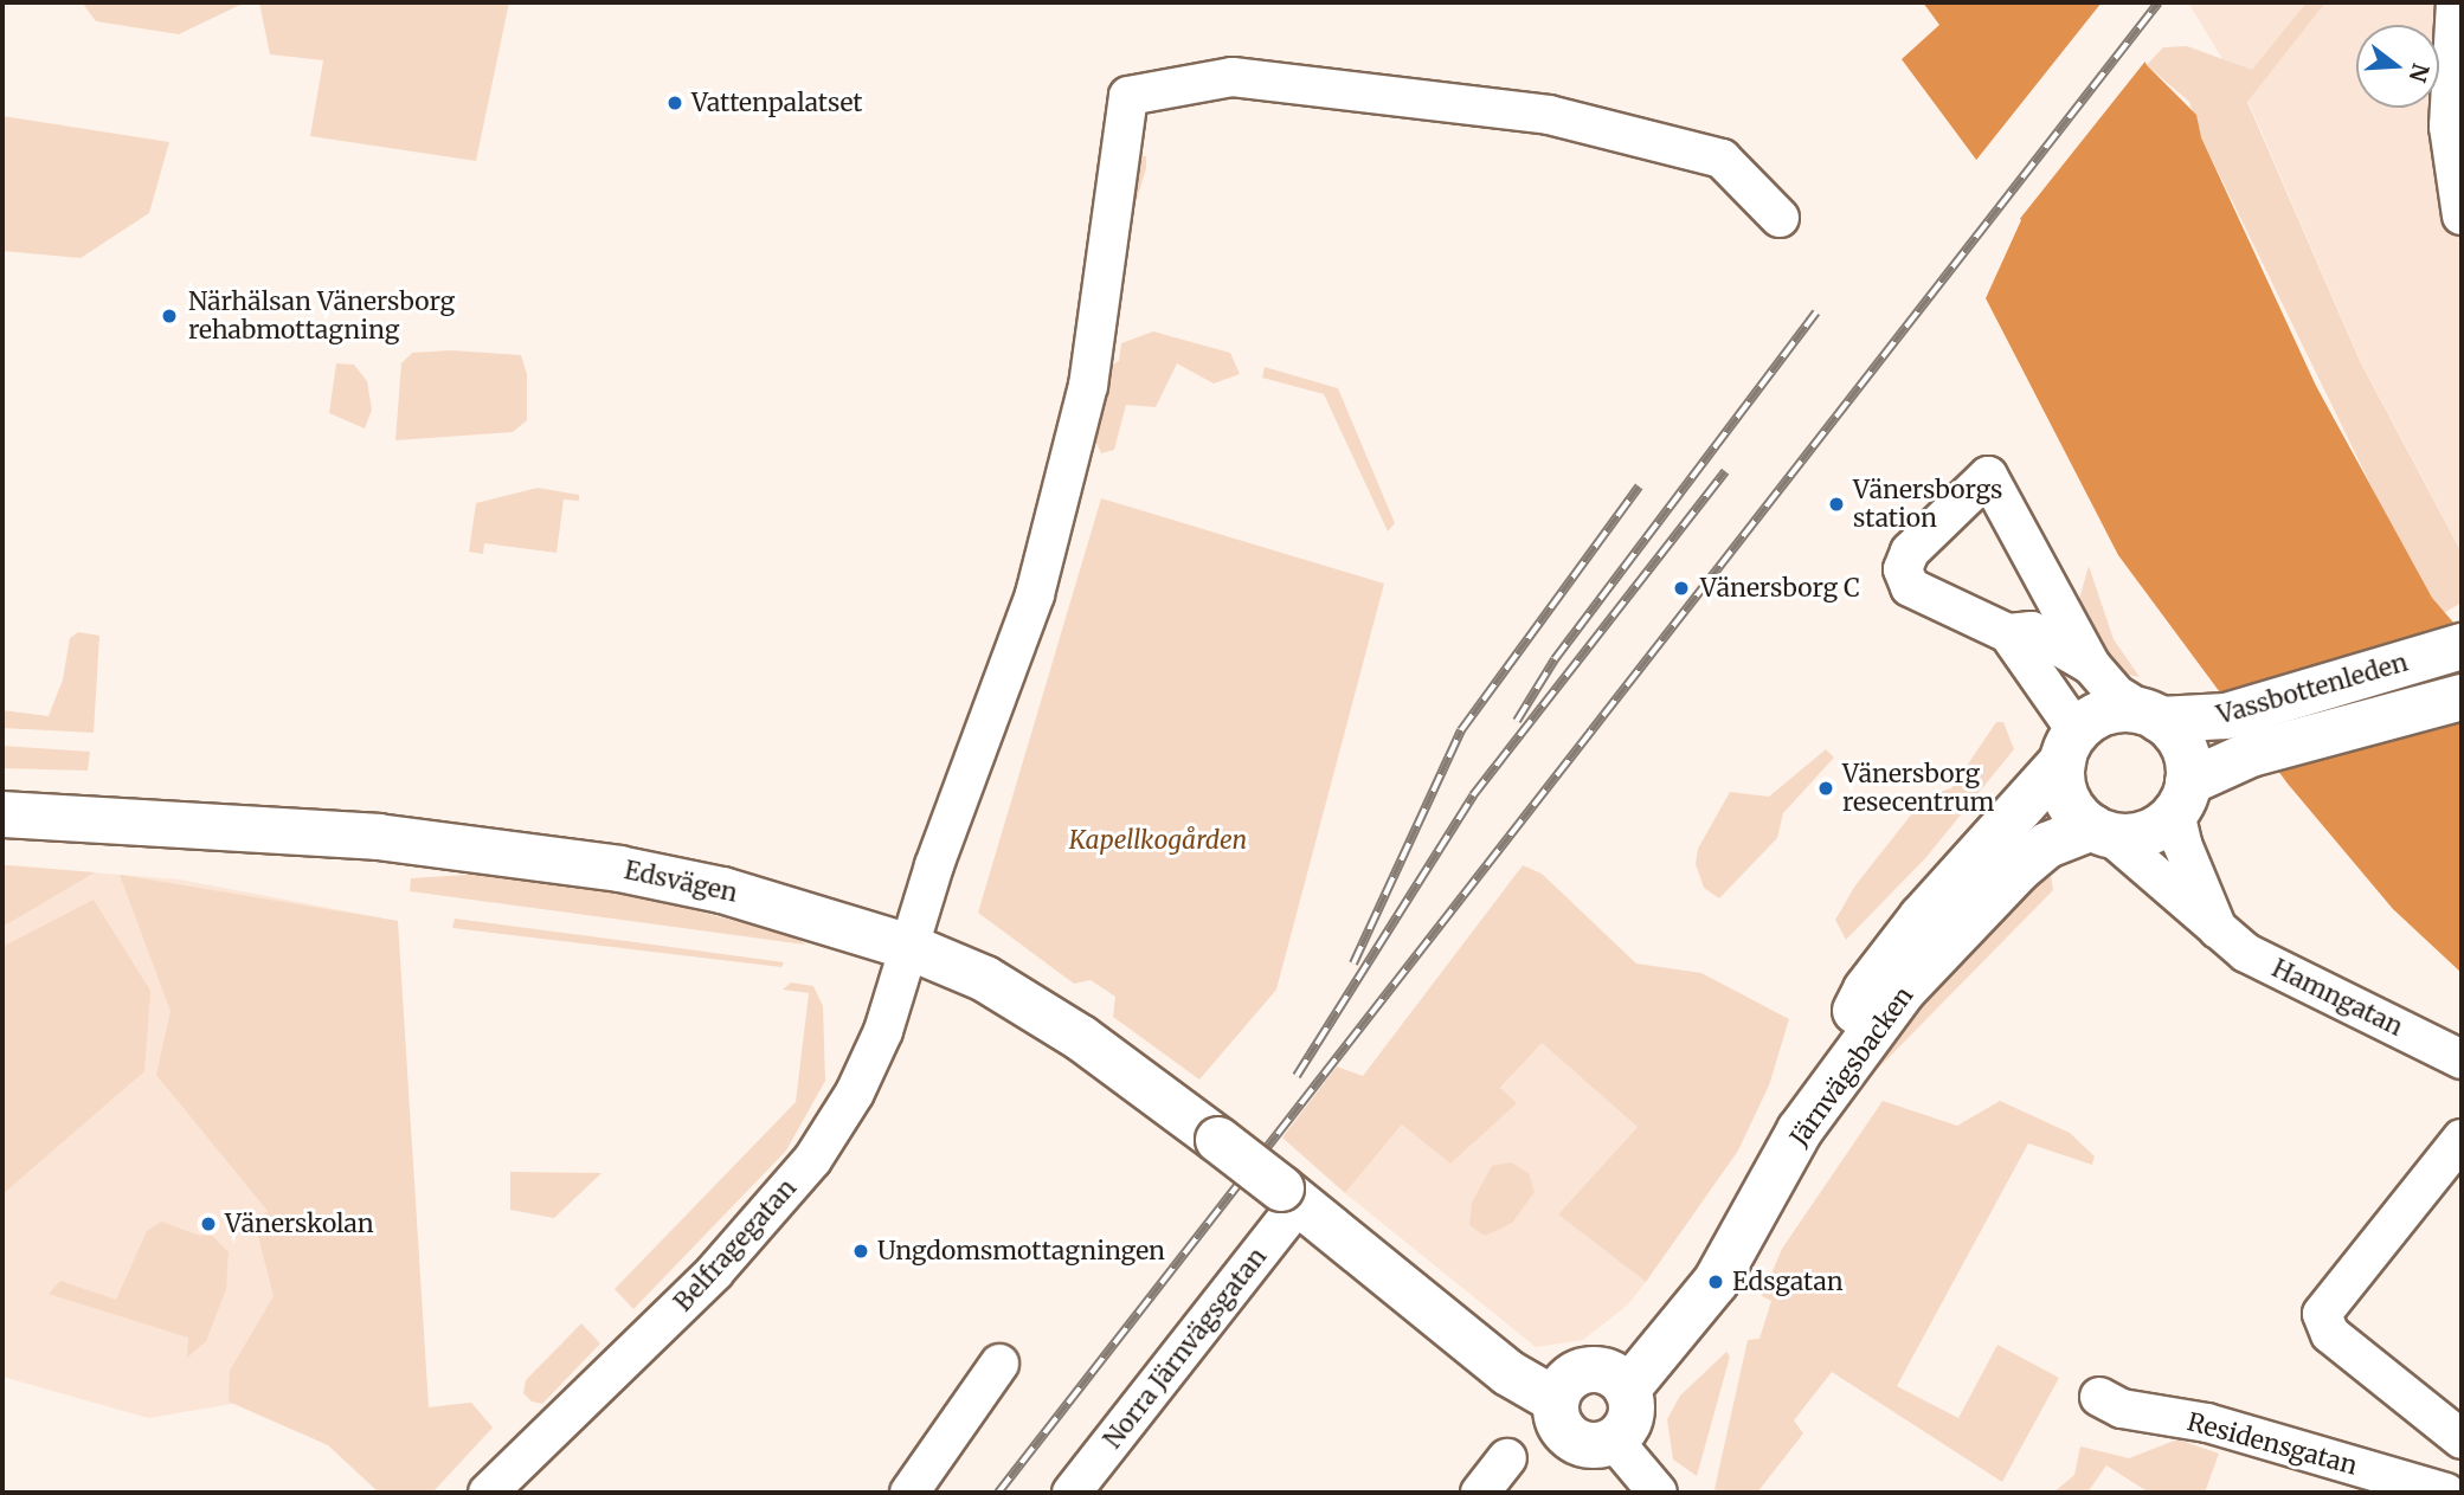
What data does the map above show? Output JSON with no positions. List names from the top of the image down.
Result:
{
  "streets": {
    "main road": ["Vassbottenleden", "Edsvägen", "Järnvägsbacken"],
    "street": [
      "Hamngatan",
      "Belfragegatan",
      "Norra Järnvägsgatan",
      "Residensgatan"
    ]
  },
  "crossings": [
    ["Vassbottenleden", "Hamngatan"],
    ["Vassbottenleden", "Järnvägsbacken"],
    ["Edsvägen", "Belfragegatan"],
    ["Edsvägen", "Norra Järnvägsgatan"],
    ["Hamngatan", "Järnvägsbacken"]
  ],
  "parks": ["Kapellkogården"],
  "places": [
    "Vattenpalatset",
    "Närhälsan Vänersborg rehabmottagning",
    "Vänersborgs station",
    "Vänersborg C",
    "Vänersborg resecentrum",
    "Vänerskolan",
    "Ungdomsmottagningen",
    "Edsgatan"
  ],
  "north": "right"
}
